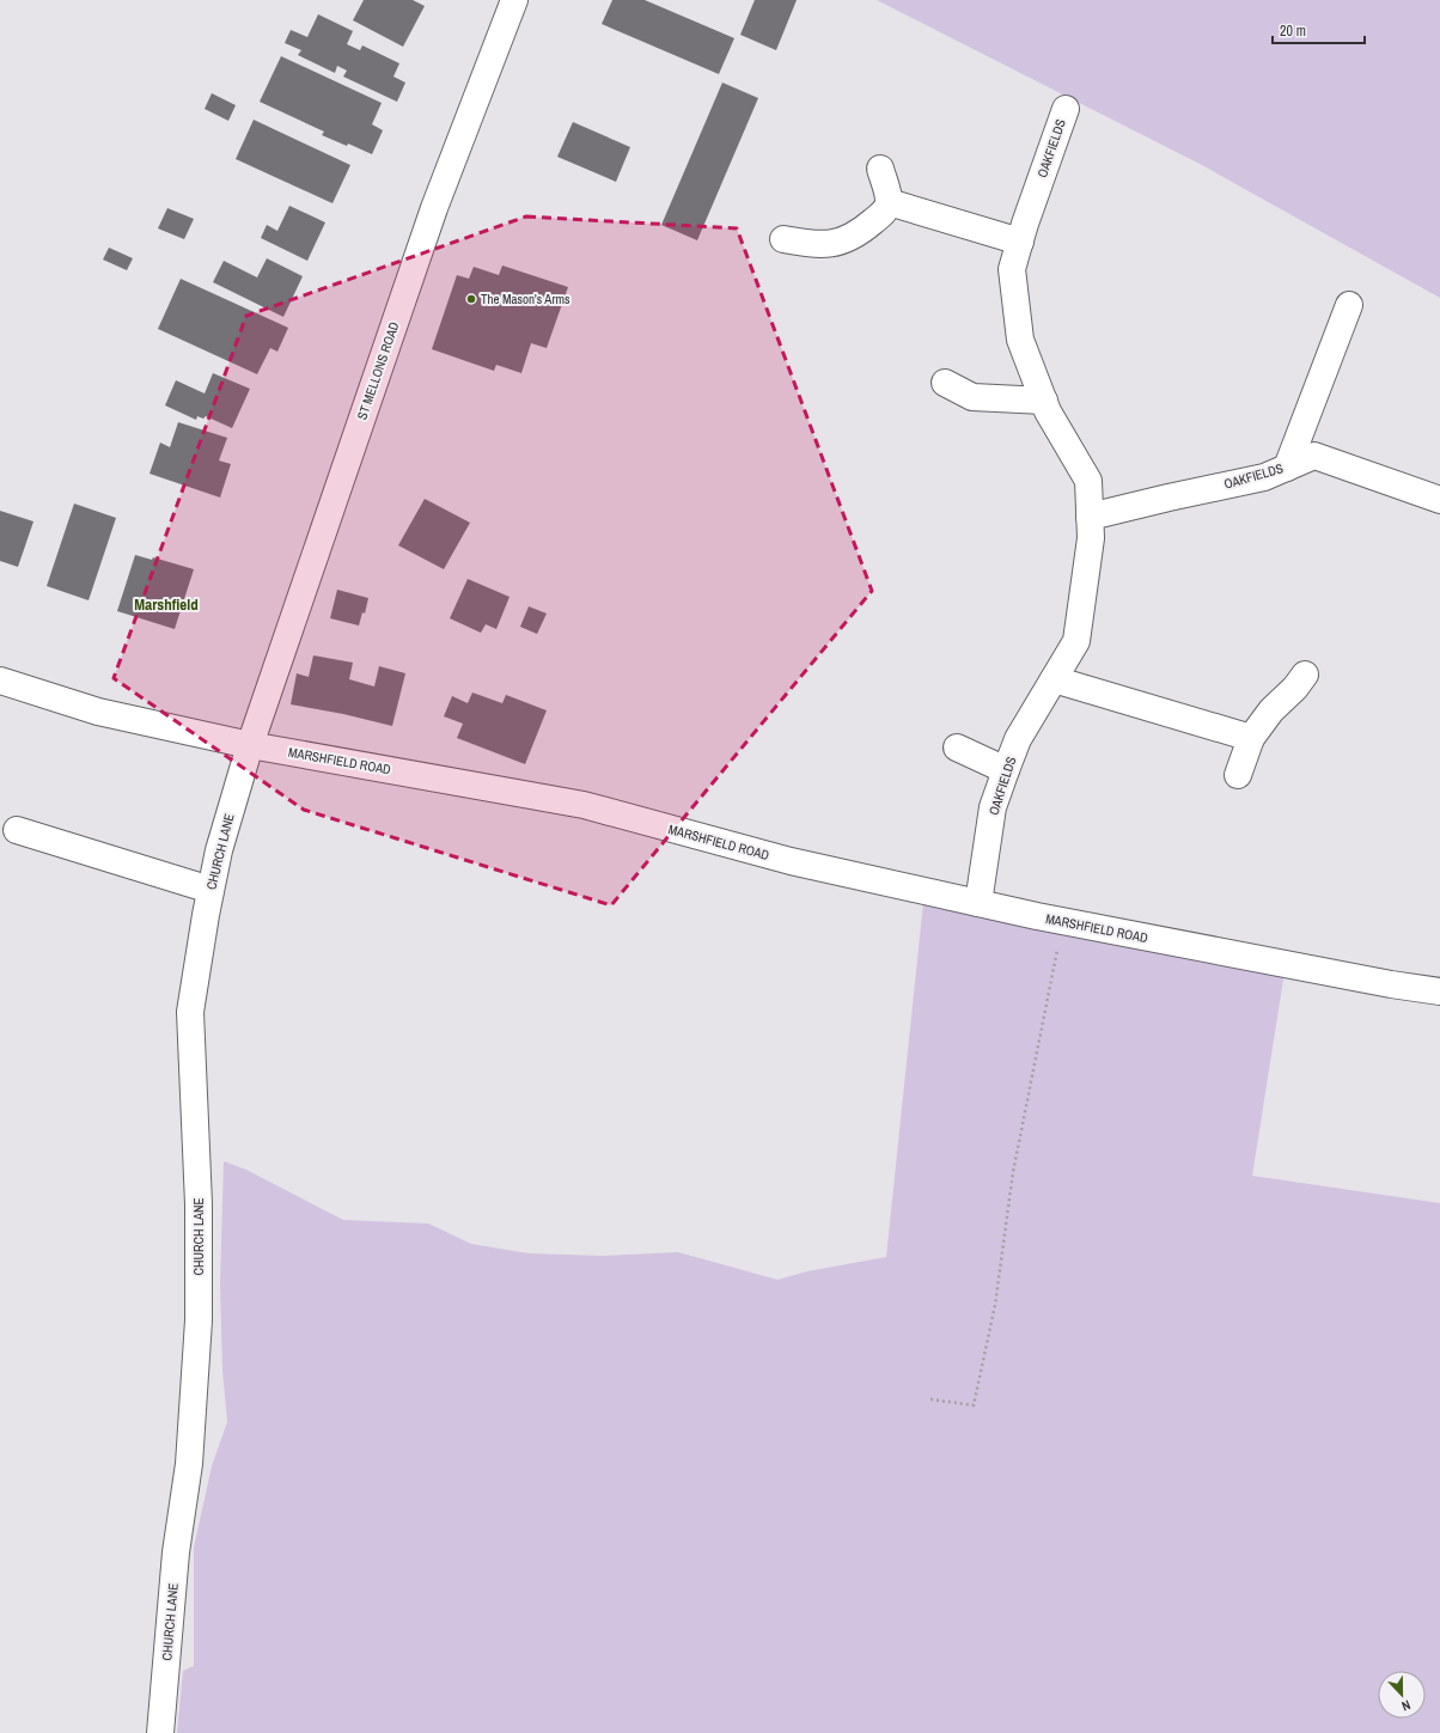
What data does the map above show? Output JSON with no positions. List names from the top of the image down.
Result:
{
  "streets": {
    "street": [
      "OAKFIELDS",
      "ST MELLONS ROAD",
      "MARSHFIELD ROAD",
      "CHURCH LANE"
    ]
  },
  "crossings": [
    ["OAKFIELDS", "MARSHFIELD ROAD"],
    ["ST MELLONS ROAD", "MARSHFIELD ROAD"],
    ["ST MELLONS ROAD", "CHURCH LANE"],
    ["MARSHFIELD ROAD", "CHURCH LANE"]
  ],
  "districts": ["Marshfield"],
  "places": ["The Mason's Arms"],
  "scale_bar": "20 m",
  "north": "bottom"
}
